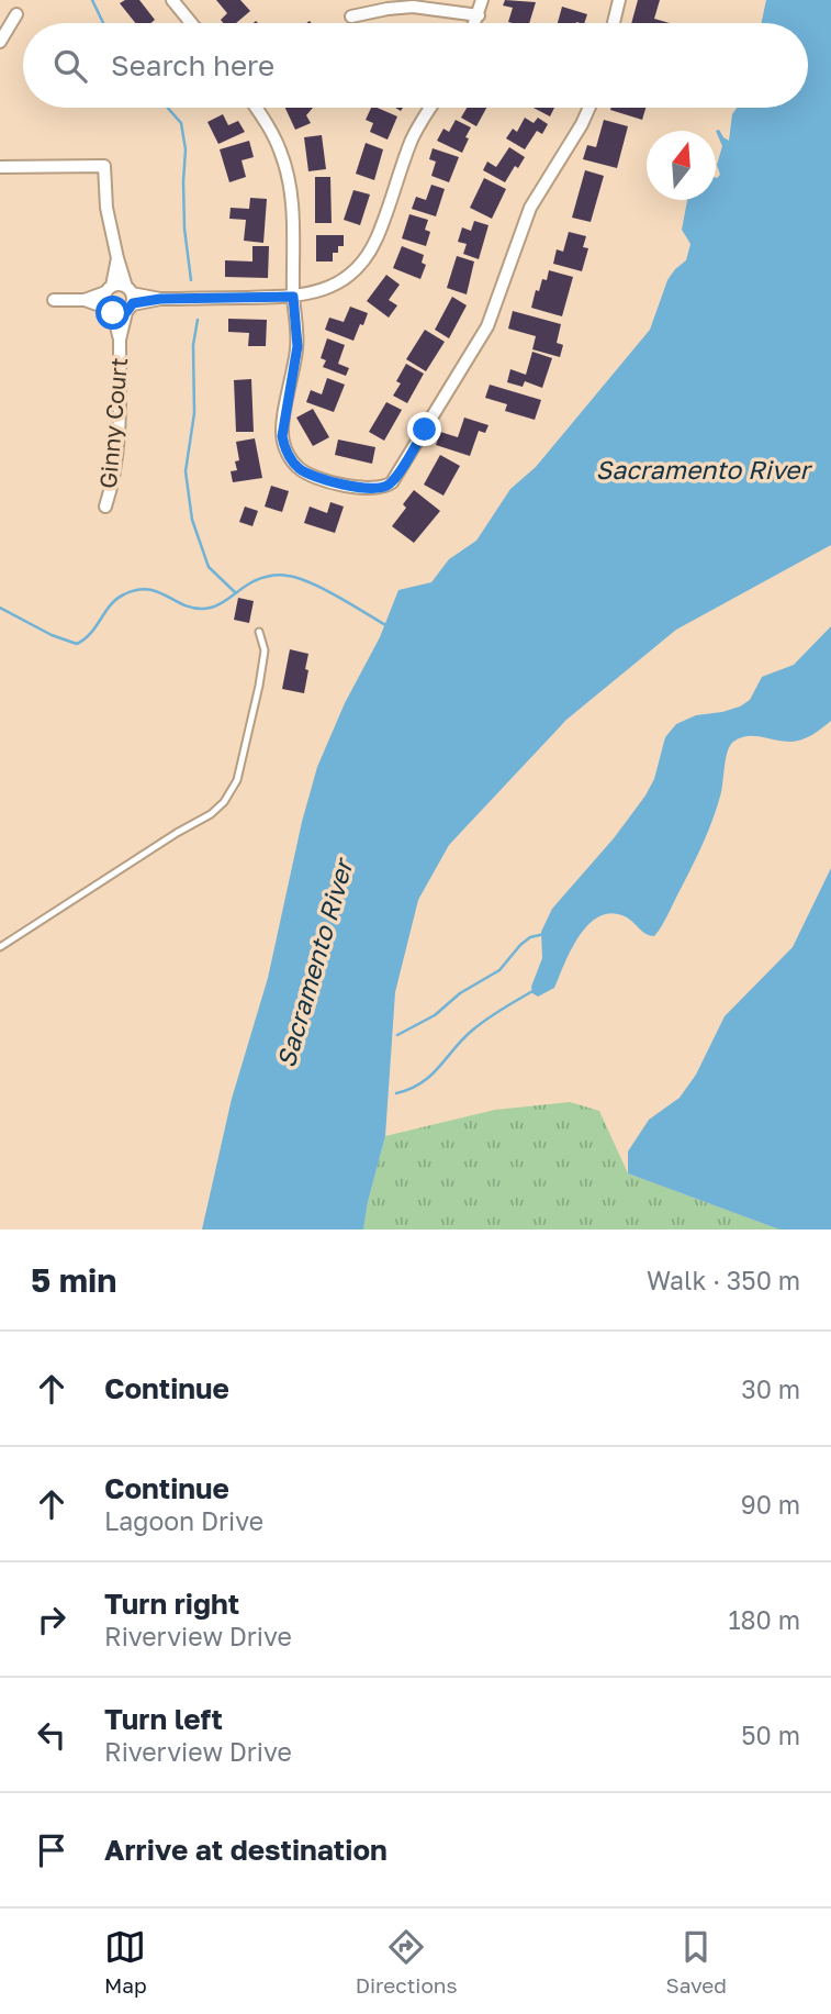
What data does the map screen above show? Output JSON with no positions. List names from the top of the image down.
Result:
{
  "streets": {
    "street": ["Ginny Court"]
  },
  "water": ["Sacramento River"],
  "north": "top",
  "page": {
    "search": "Search here",
    "heading": ["5 min", "Walk · 350 m"],
    "list": [
      ["Continue", "30 m"],
      ["Continue", "Lagoon Drive", "90 m"],
      ["Turn right", "Riverview Drive", "180 m"],
      ["Turn left", "Riverview Drive", "50 m"],
      "Arrive at destination"
    ],
    "nav": ["Map", "Directions", "Saved"]
  }
}
